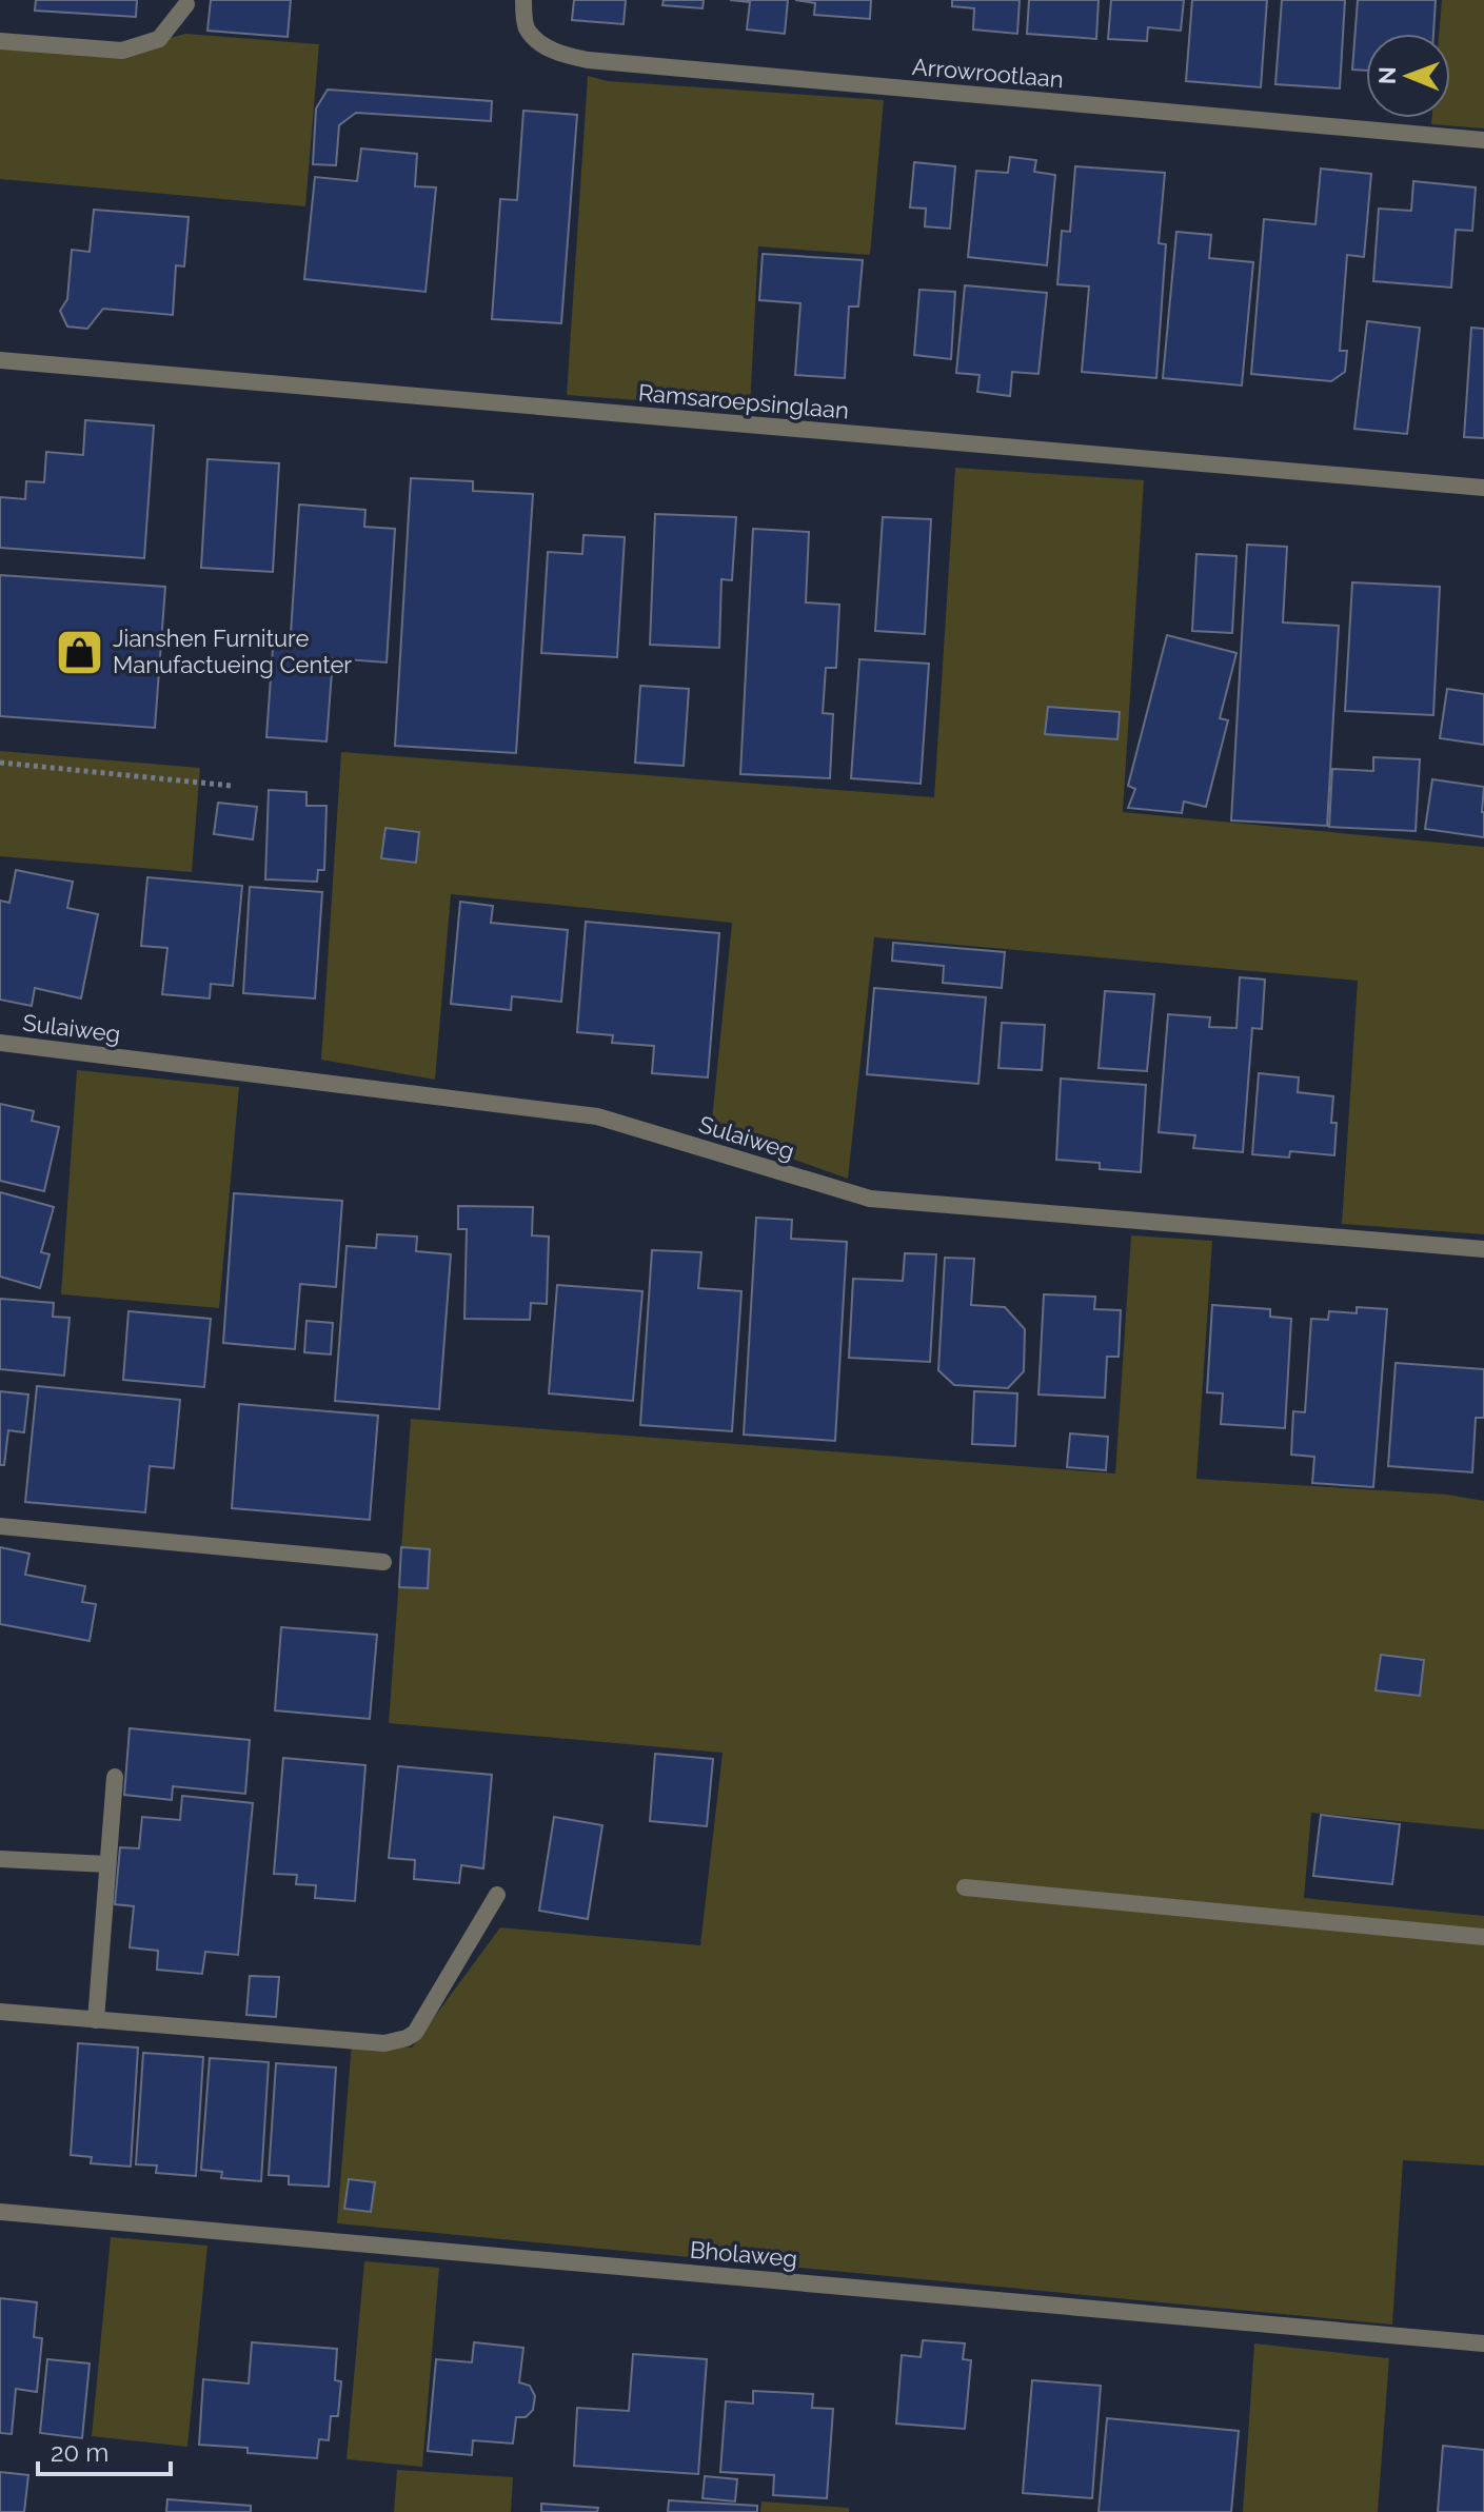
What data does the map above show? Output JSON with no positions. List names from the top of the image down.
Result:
{
  "streets": {
    "street": [
      "Arrowrootlaan",
      "Ramsaroepsinglaan",
      "Sulaiweg",
      "Bholaweg"
    ]
  },
  "places": {
    "shop": ["Jianshen Furniture Manufactueing Center"]
  },
  "scale_bar": "20 m",
  "north": "left"
}
